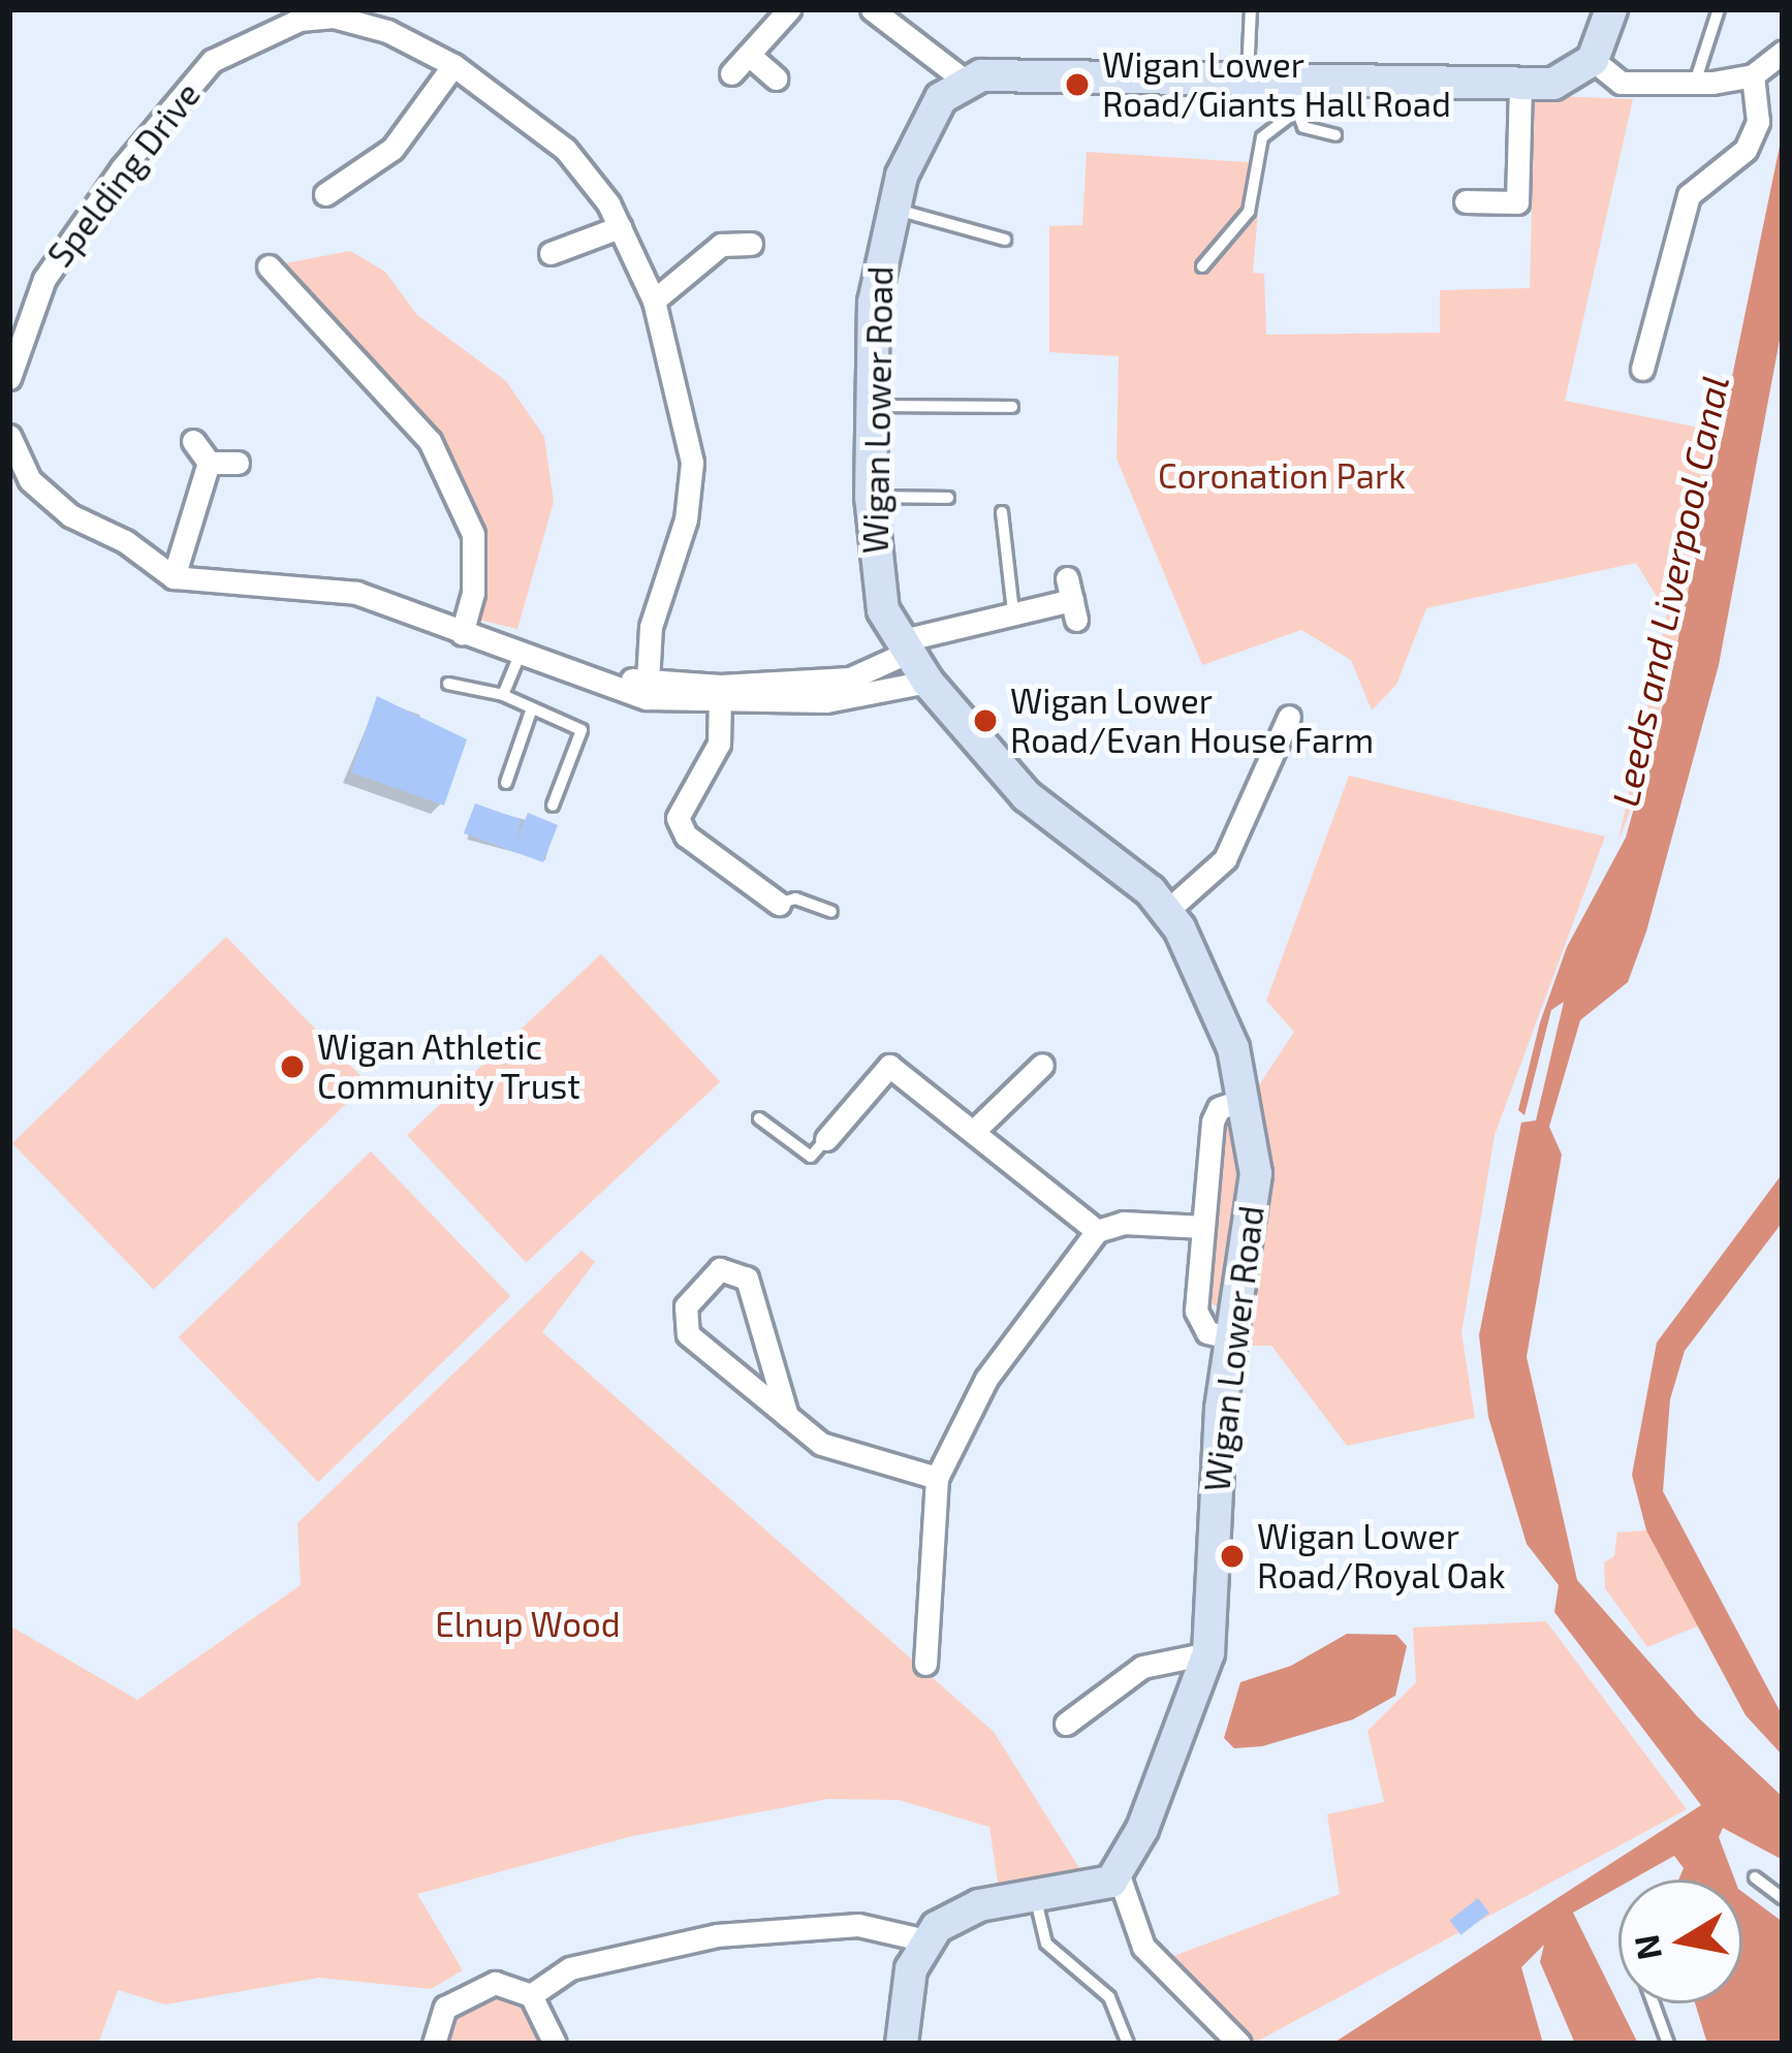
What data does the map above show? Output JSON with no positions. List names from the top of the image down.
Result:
{
  "streets": {
    "main road": ["Wigan Lower Road"],
    "street": ["Spelding Drive"]
  },
  "water": ["Leeds and Liverpool Canal"],
  "parks": ["Coronation Park", "Elnup Wood"],
  "places": [
    "Wigan Lower Road/Giants Hall Road",
    "Wigan Lower Road/Evan House Farm",
    "Wigan Athletic Community Trust",
    "Wigan Lower Road/Royal Oak"
  ],
  "north": "left"
}
